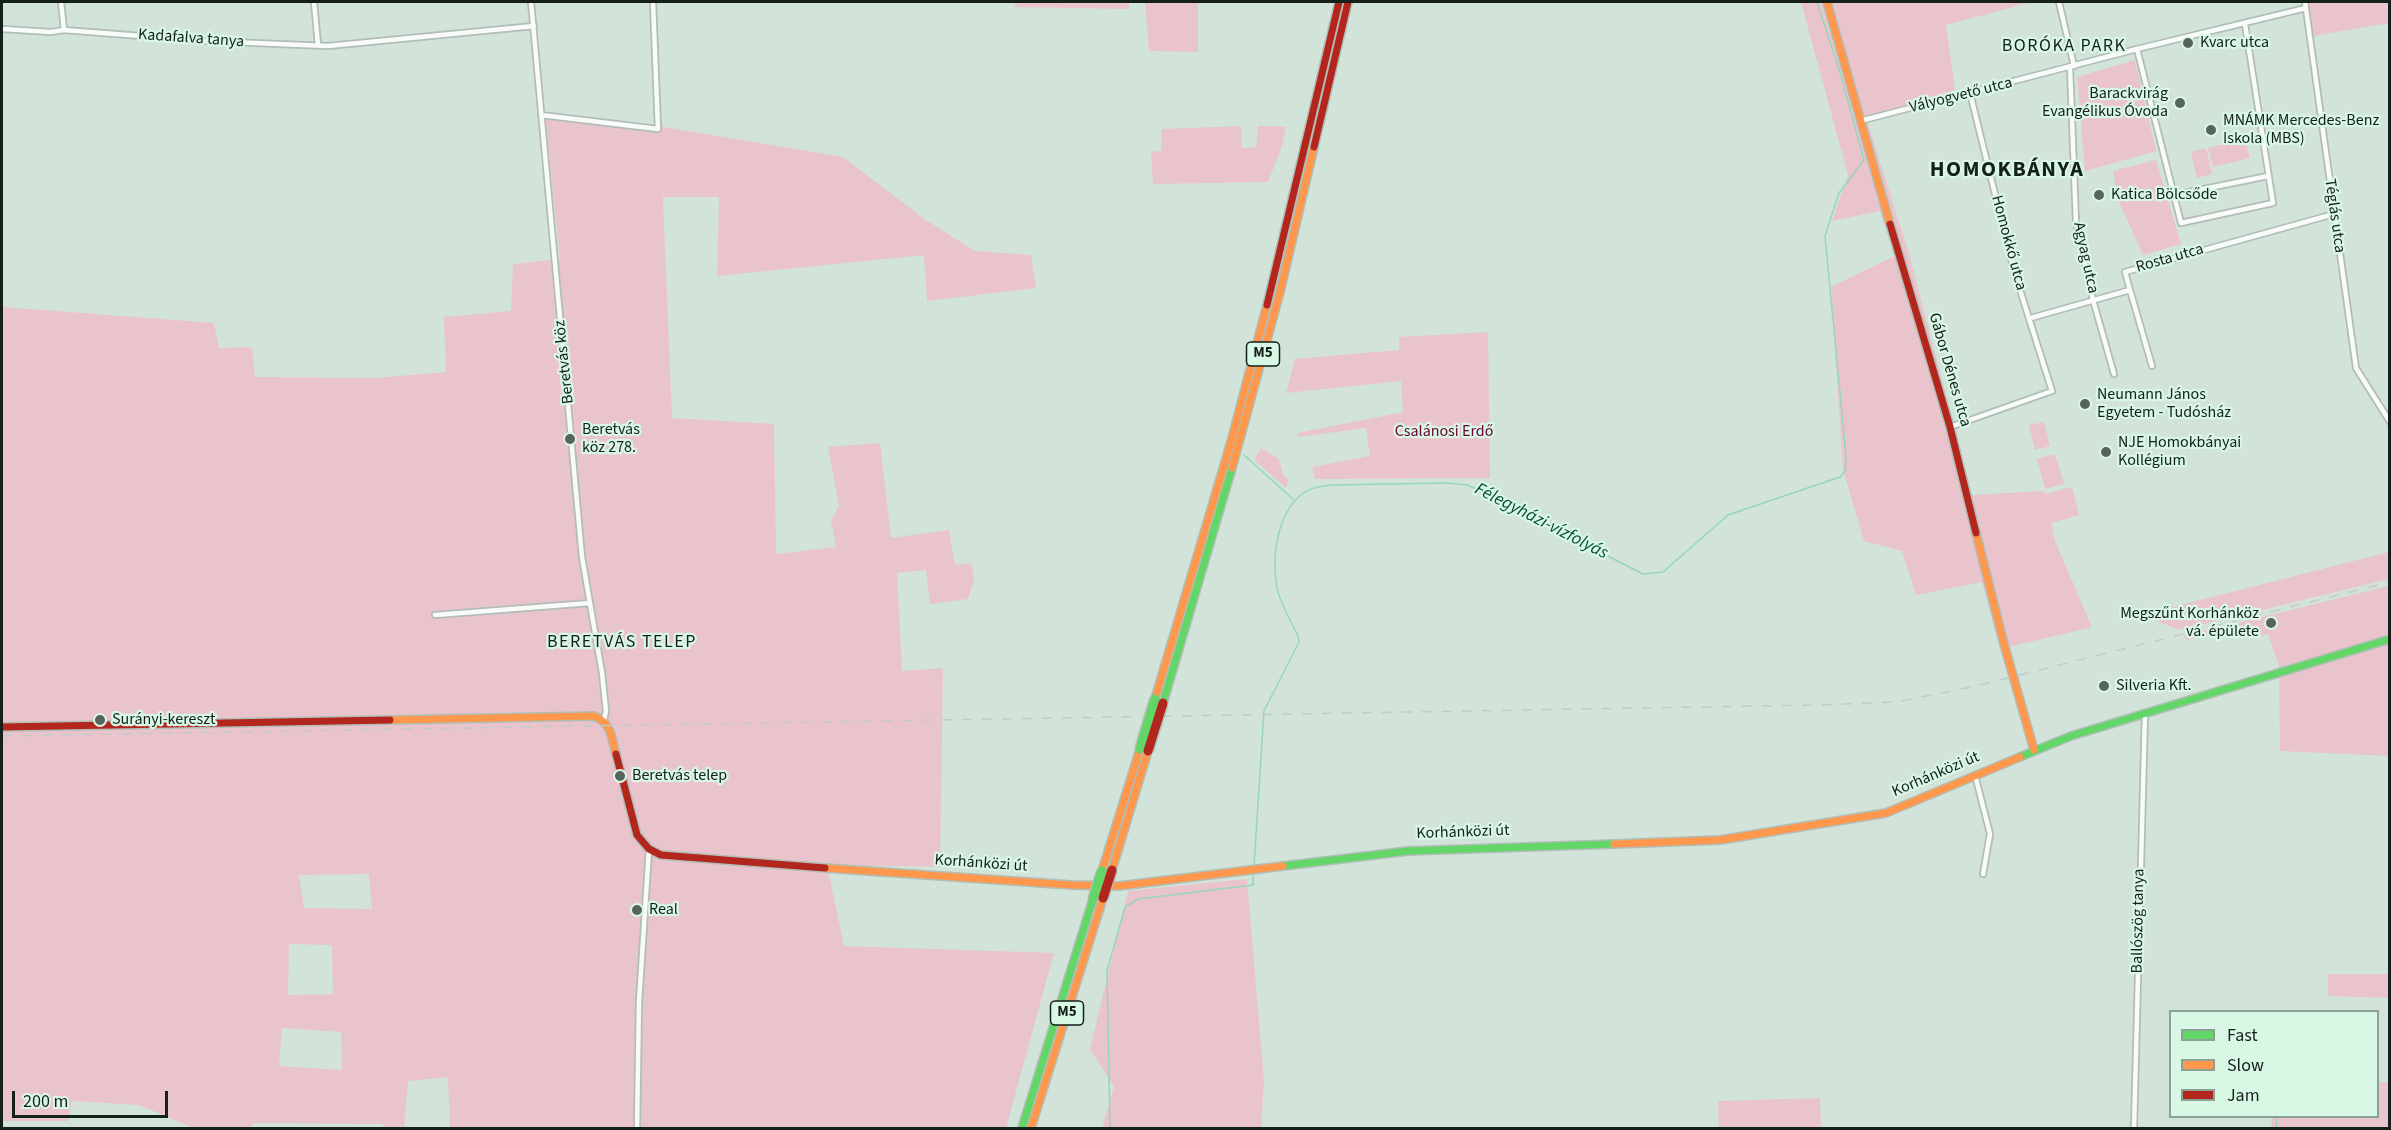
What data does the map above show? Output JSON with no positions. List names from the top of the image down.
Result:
{
  "streets": {
    "main road": ["M5", "Gábor Dénes utca", "Korhánközi út"],
    "street": [
      "Kadafalva tanya",
      "Vályogvető utca",
      "Téglás utca",
      "Homokkő utca",
      "Agyag utca",
      "Rosta utca",
      "Beretvás köz",
      "Ballószög tanya"
    ]
  },
  "crossings": [
    ["Kadafalva tanya", "Beretvás köz"],
    ["Vályogvető utca", "Téglás utca"],
    ["Vályogvető utca", "Homokkő utca"],
    ["Vályogvető utca", "Agyag utca"],
    ["Vályogvető utca", "Gábor Dénes utca"],
    ["Téglás utca", "Rosta utca"],
    ["Homokkő utca", "Rosta utca"],
    ["Homokkő utca", "Gábor Dénes utca"],
    ["Agyag utca", "Rosta utca"],
    ["Gábor Dénes utca", "Korhánközi út"],
    ["Korhánközi út", "Ballószög tanya"]
  ],
  "districts": ["BORÓKA PARK", "HOMOKBÁNYA", "BERETVÁS TELEP"],
  "water": ["Félegyházi-vízfolyás"],
  "parks": ["Csalánosi Erdő"],
  "places": [
    "Kvarc utca",
    "Barackvirág Evangélikus Óvoda",
    "MNÁMK Mercedes-Benz Iskola (MBS)",
    "Katica Bölcsőde",
    "Neumann János Egyetem - Tudósház",
    "Beretvás köz 278.",
    "NJE Homokbányai Kollégium",
    "Megszűnt Korhánköz vá. épülete",
    "Silveria Kft.",
    "Surányi-kereszt",
    "Beretvás telep",
    "Real"
  ],
  "legend": ["Fast", "Slow", "Jam"],
  "scale_bar": "200 m"
}
